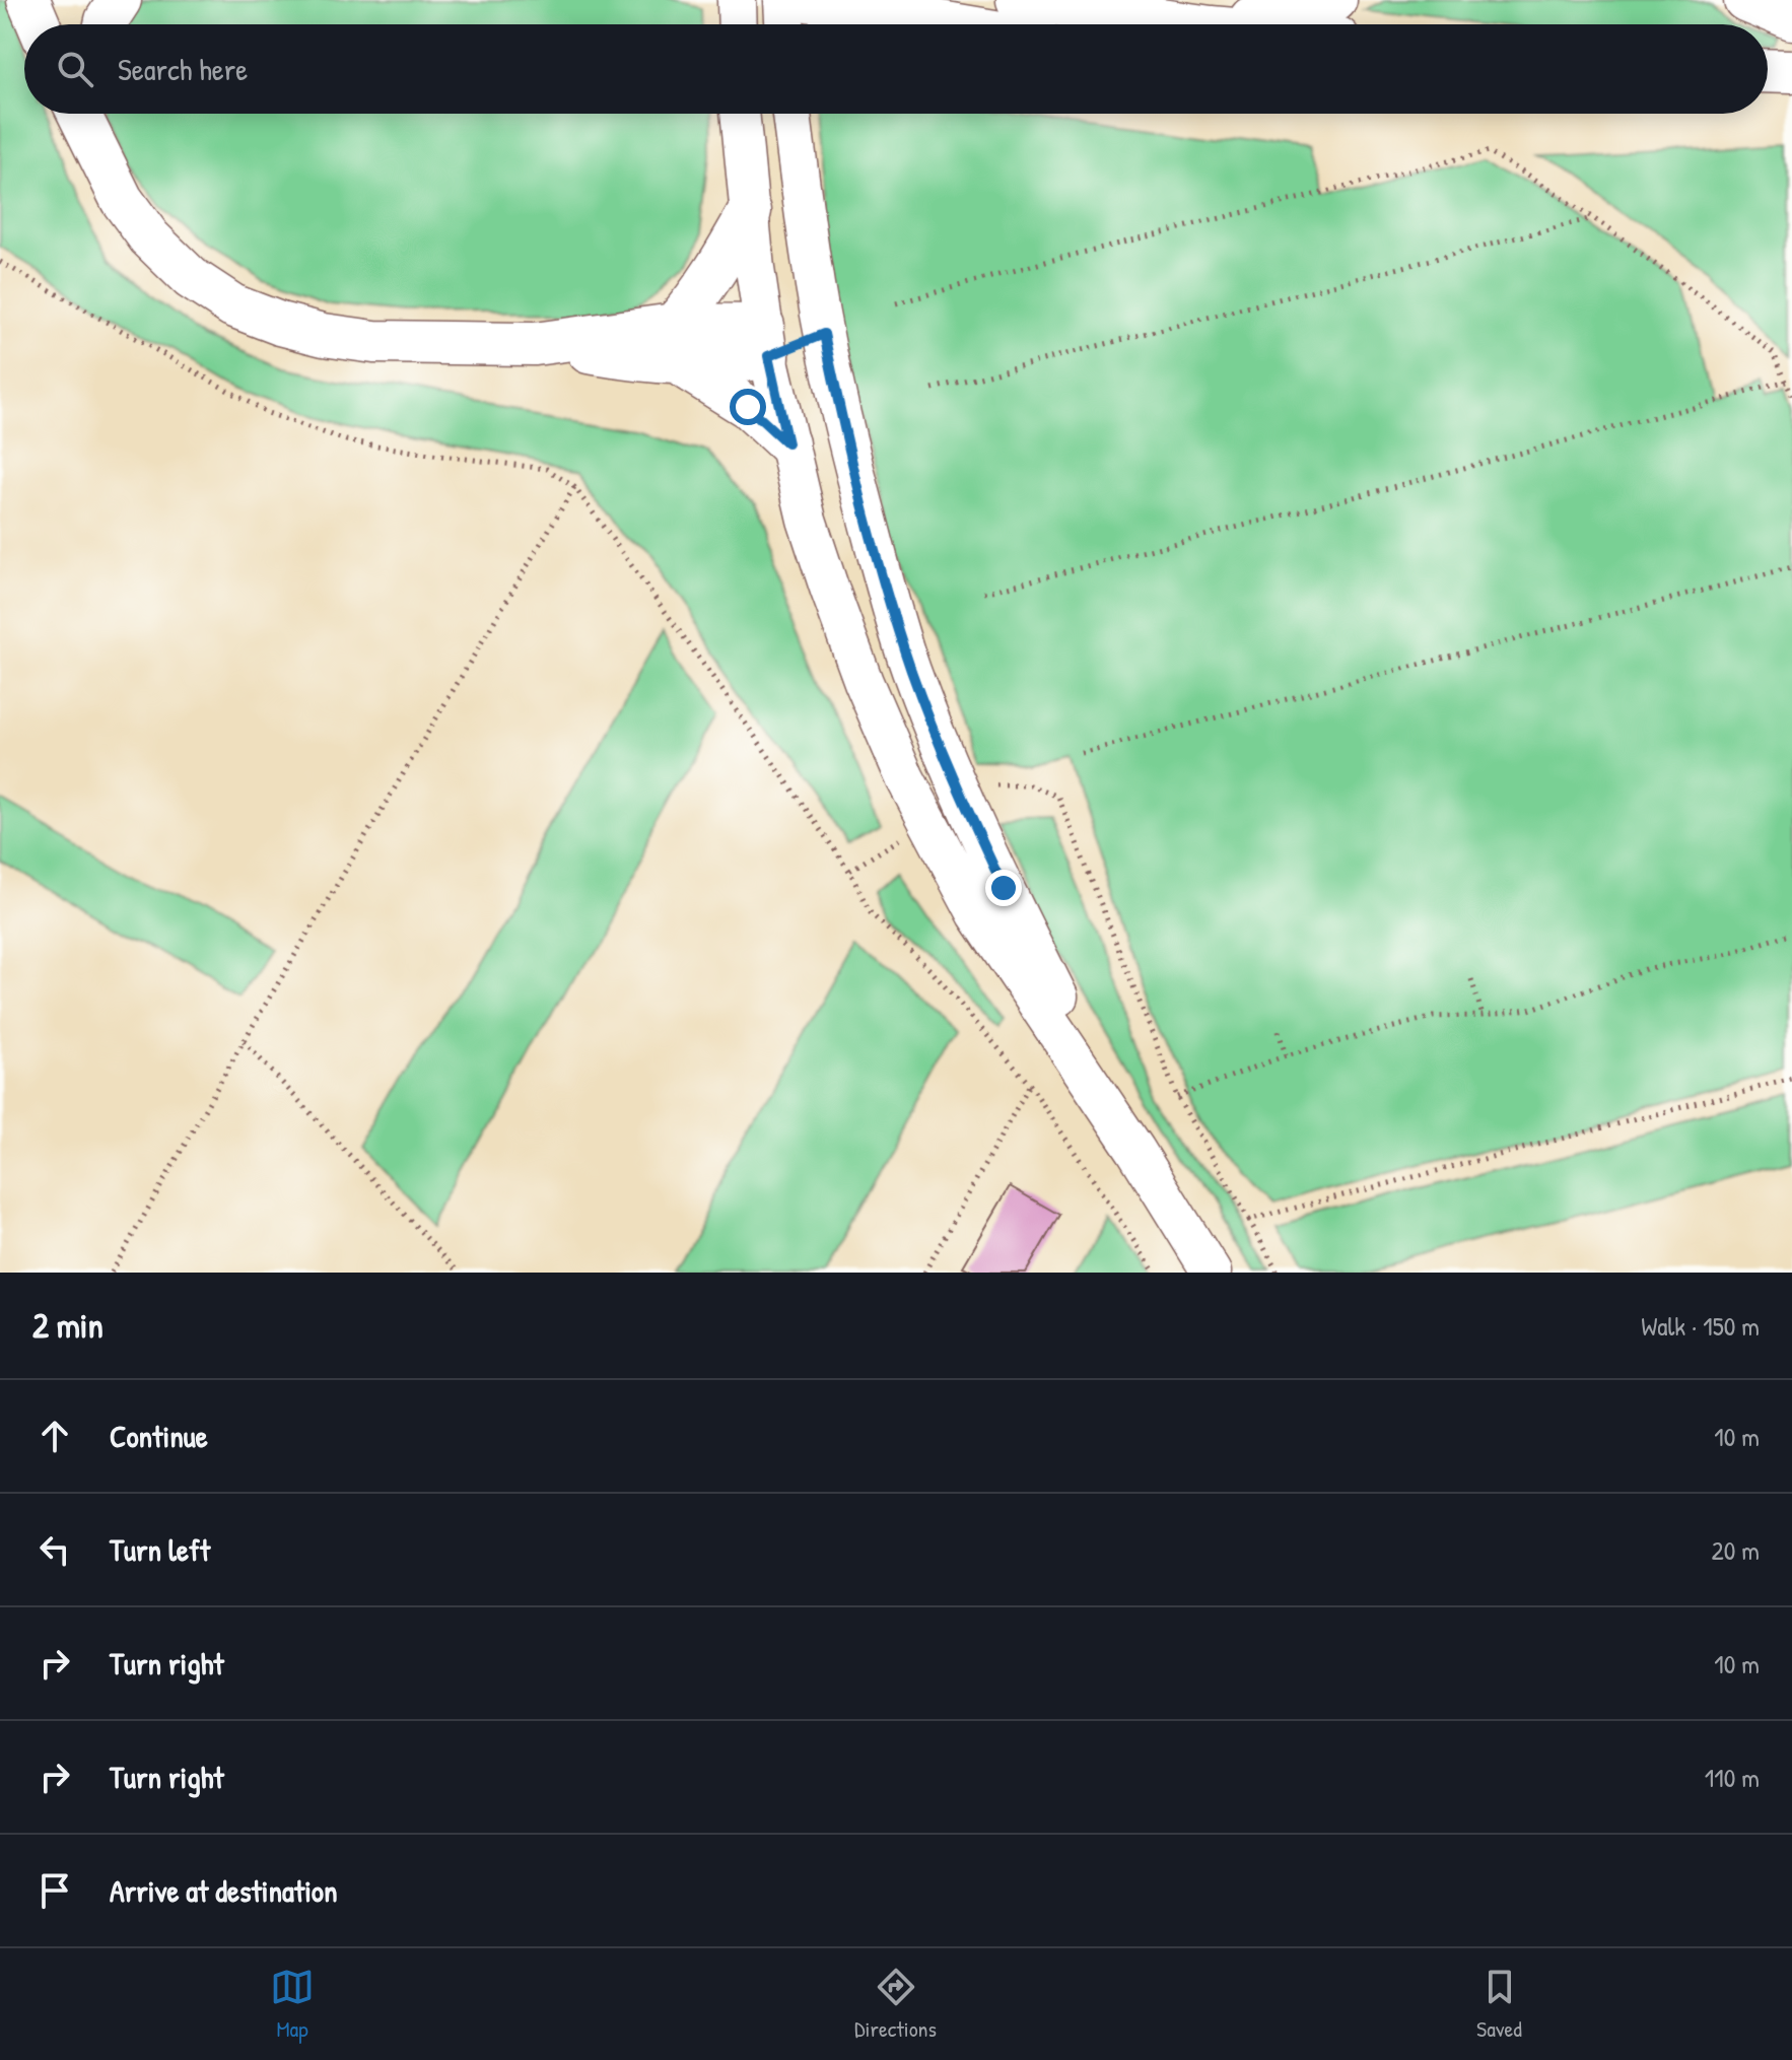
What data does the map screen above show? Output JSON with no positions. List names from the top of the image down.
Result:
{
  "page": {
    "search": "Search here",
    "heading": ["2 min", "Walk · 150 m"],
    "list": [
      ["Continue", "10 m"],
      ["Turn left", "20 m"],
      ["Turn right", "10 m"],
      ["Turn right", "110 m"],
      "Arrive at destination"
    ],
    "nav": ["Map", "Directions", "Saved"]
  }
}
